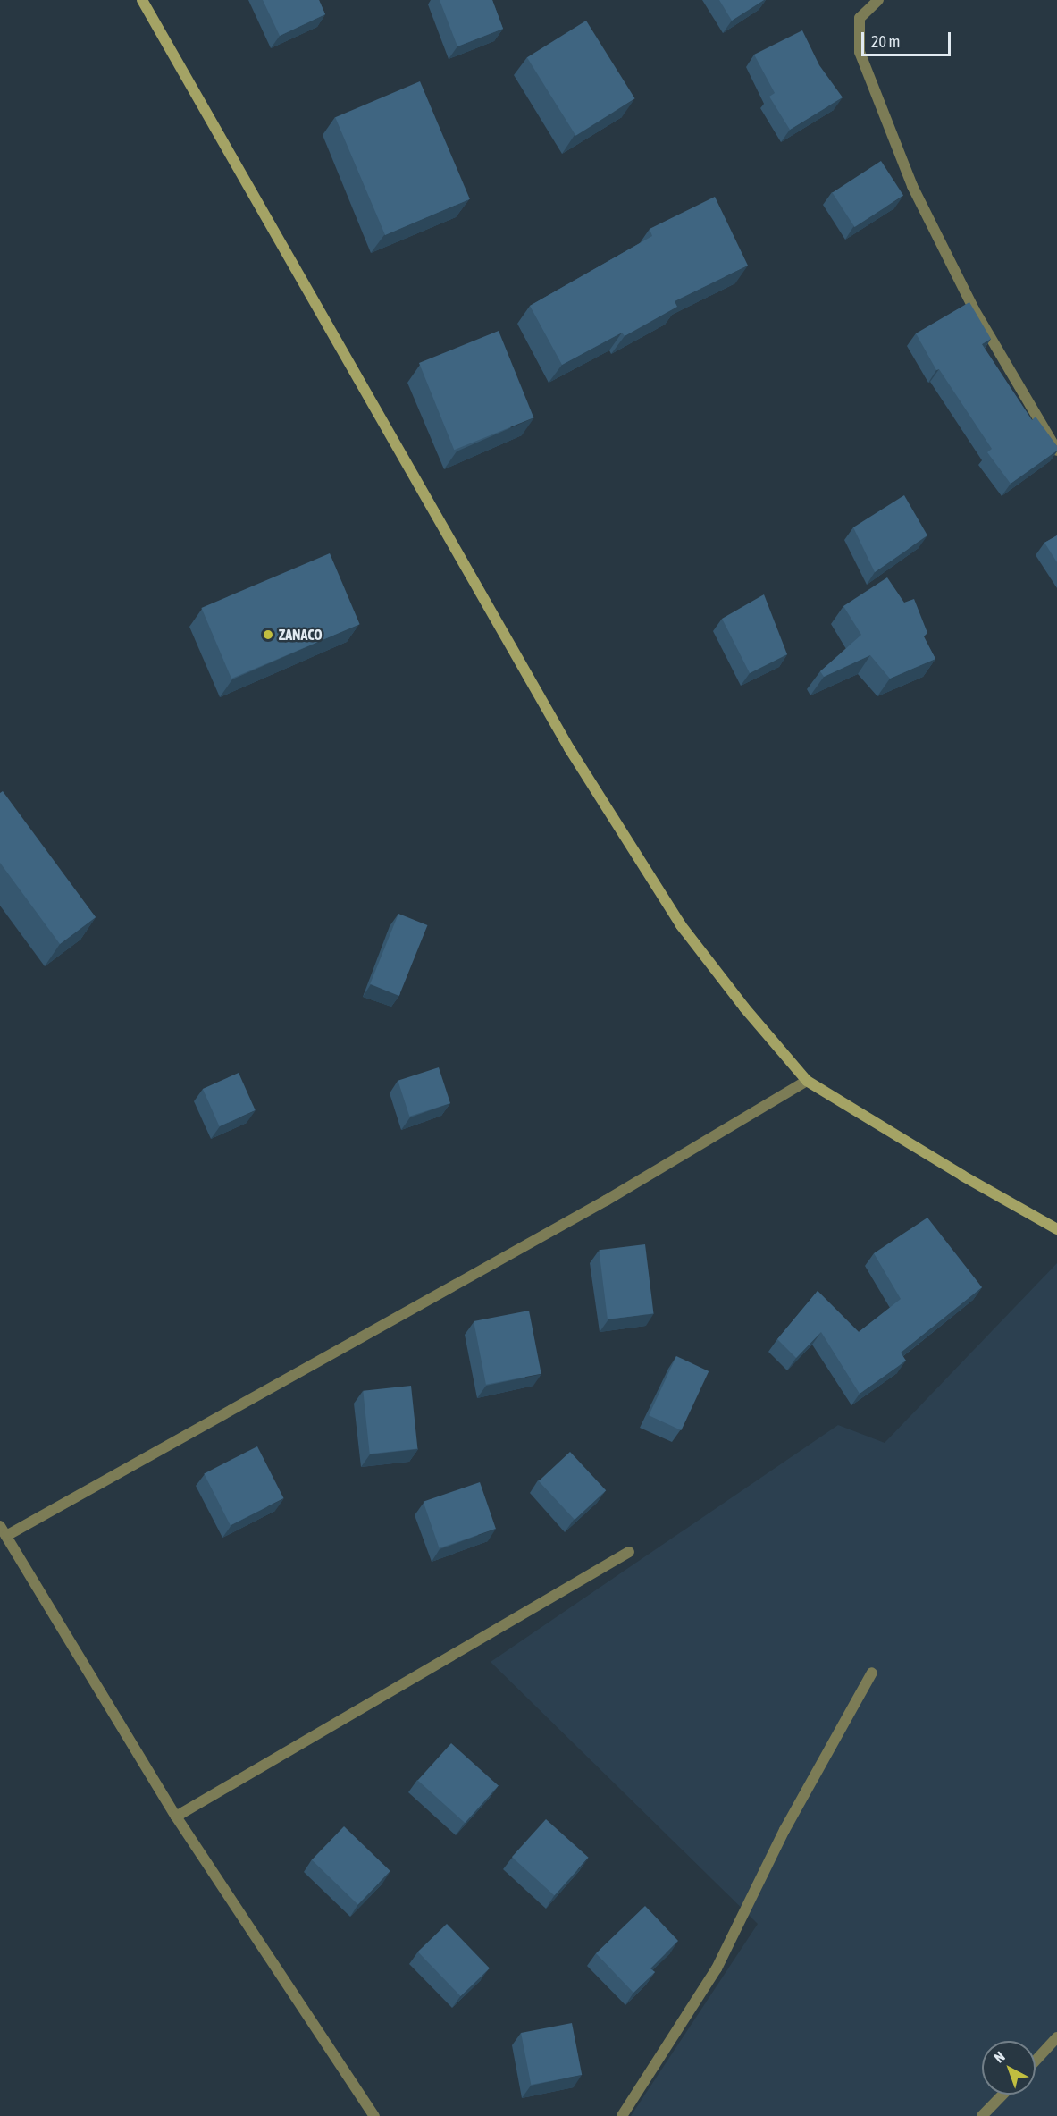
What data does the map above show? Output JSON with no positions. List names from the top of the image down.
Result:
{
  "places": ["ZANACO"],
  "scale_bar": "20 m",
  "north": "top left"
}
